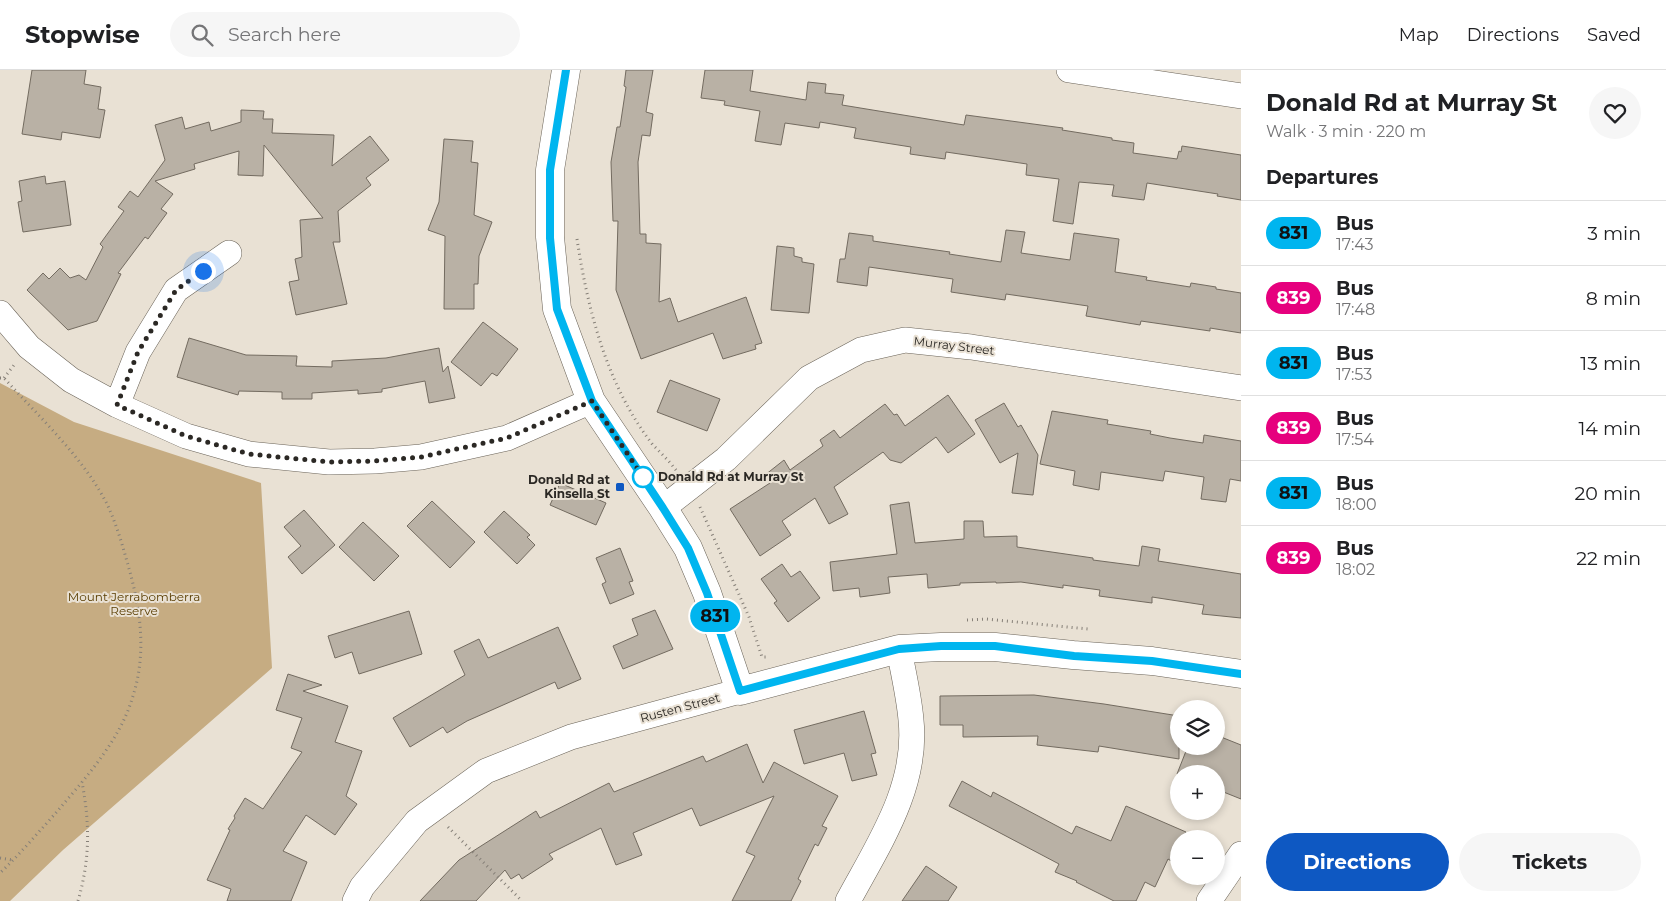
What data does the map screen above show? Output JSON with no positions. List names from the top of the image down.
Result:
{
  "streets": {
    "street": ["Murray Street", "Rusten Street"]
  },
  "parks": ["Mount Jerrabomberra Reserve"],
  "places": {
    "other": ["Donald Rd at Murray St"],
    "transit": ["Donald Rd at Kinsella St"]
  },
  "lines": ["bus line 831"],
  "page": {
    "header": "Stopwise",
    "search": "Search here",
    "nav": ["Map", "Directions", "Saved"],
    "on_map": "831",
    "heading": [
      ["Donald Rd at Murray St", "Walk · 3 min · 220 m"],
      "Departures"
    ],
    "list": [
      {
        "mark": "831",
        "name": "Bus",
        "note": "17:43",
        "value": "3 min"
      },
      {
        "mark": "839",
        "name": "Bus",
        "note": "17:48",
        "value": "8 min"
      },
      {
        "mark": "831",
        "name": "Bus",
        "note": "17:53",
        "value": "13 min"
      },
      {
        "mark": "839",
        "name": "Bus",
        "note": "17:54",
        "value": "14 min"
      },
      {
        "mark": "831",
        "name": "Bus",
        "note": "18:00",
        "value": "20 min"
      },
      {
        "mark": "839",
        "name": "Bus",
        "note": "18:02",
        "value": "22 min"
      }
    ],
    "map_buttons": ["+", "−"],
    "buttons": ["Directions", "Tickets"]
  }
}
